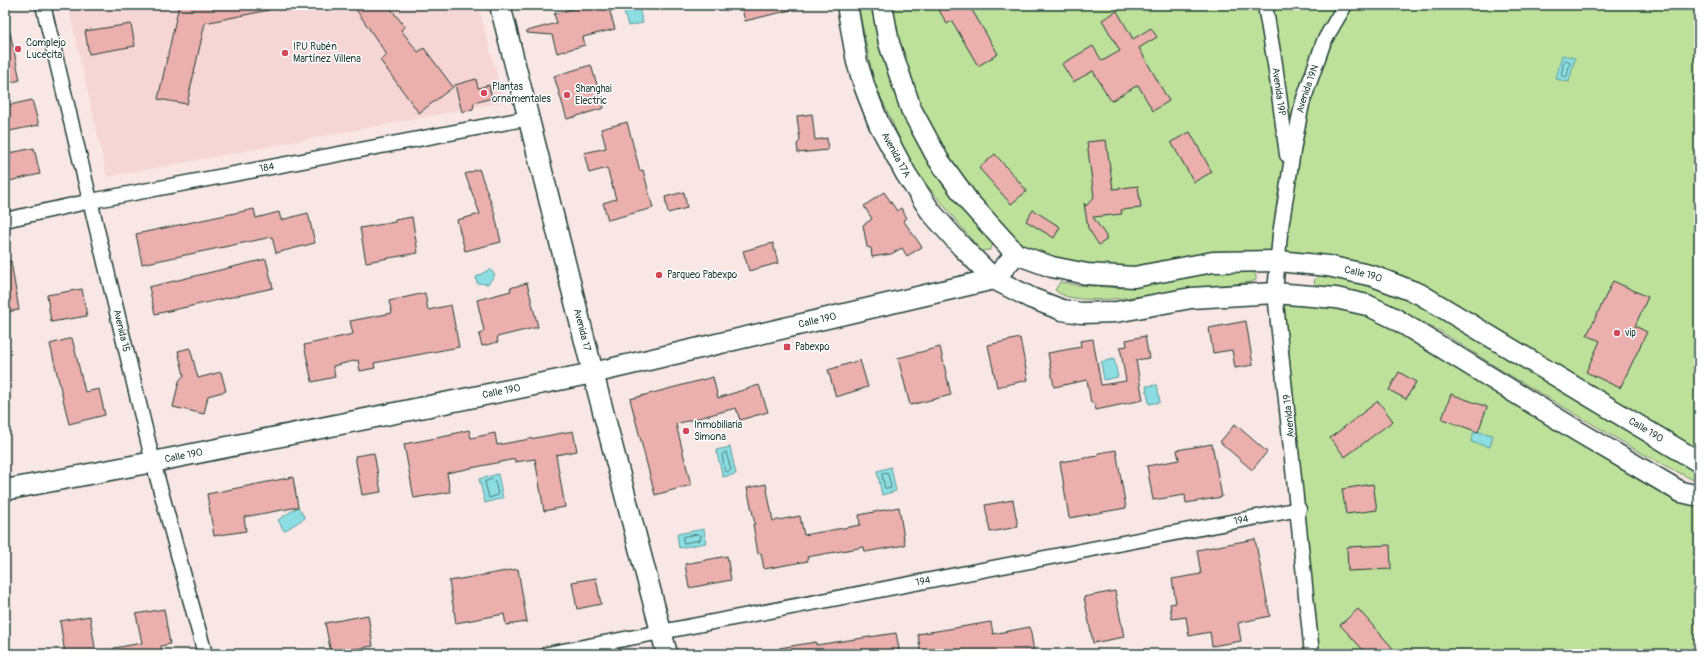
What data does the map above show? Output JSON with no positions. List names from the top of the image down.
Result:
{
  "streets": {
    "main road": ["Avenida 17A", "Calle 190", "Avenida 17"],
    "street": [
      "Avenida 19N",
      "Avenida 19P",
      "184",
      "Avenida 15",
      "Avenida 19",
      "194"
    ]
  },
  "crossings": [
    ["Avenida 19N", "Avenida 19P"],
    ["Avenida 19N", "Avenida 19"],
    ["Avenida 19P", "Avenida 19"],
    ["Avenida 17A", "Calle 190"],
    ["184", "Avenida 15"],
    ["184", "Avenida 17"],
    ["Calle 190", "Avenida 15"],
    ["Calle 190", "Avenida 17"],
    ["Calle 190", "Avenida 19"],
    ["Avenida 17", "194"],
    ["Avenida 19", "194"]
  ],
  "places": {
    "other": [
      "Complejo Lucecita",
      "IPU Rubén Martínez Villena",
      "Plantas ornamentales",
      "Shanghai Electric",
      "Parqueo Pabexpo",
      "vip",
      "Inmobiliaria Simona"
    ],
    "transit": ["Pabexpo"]
  }
}
